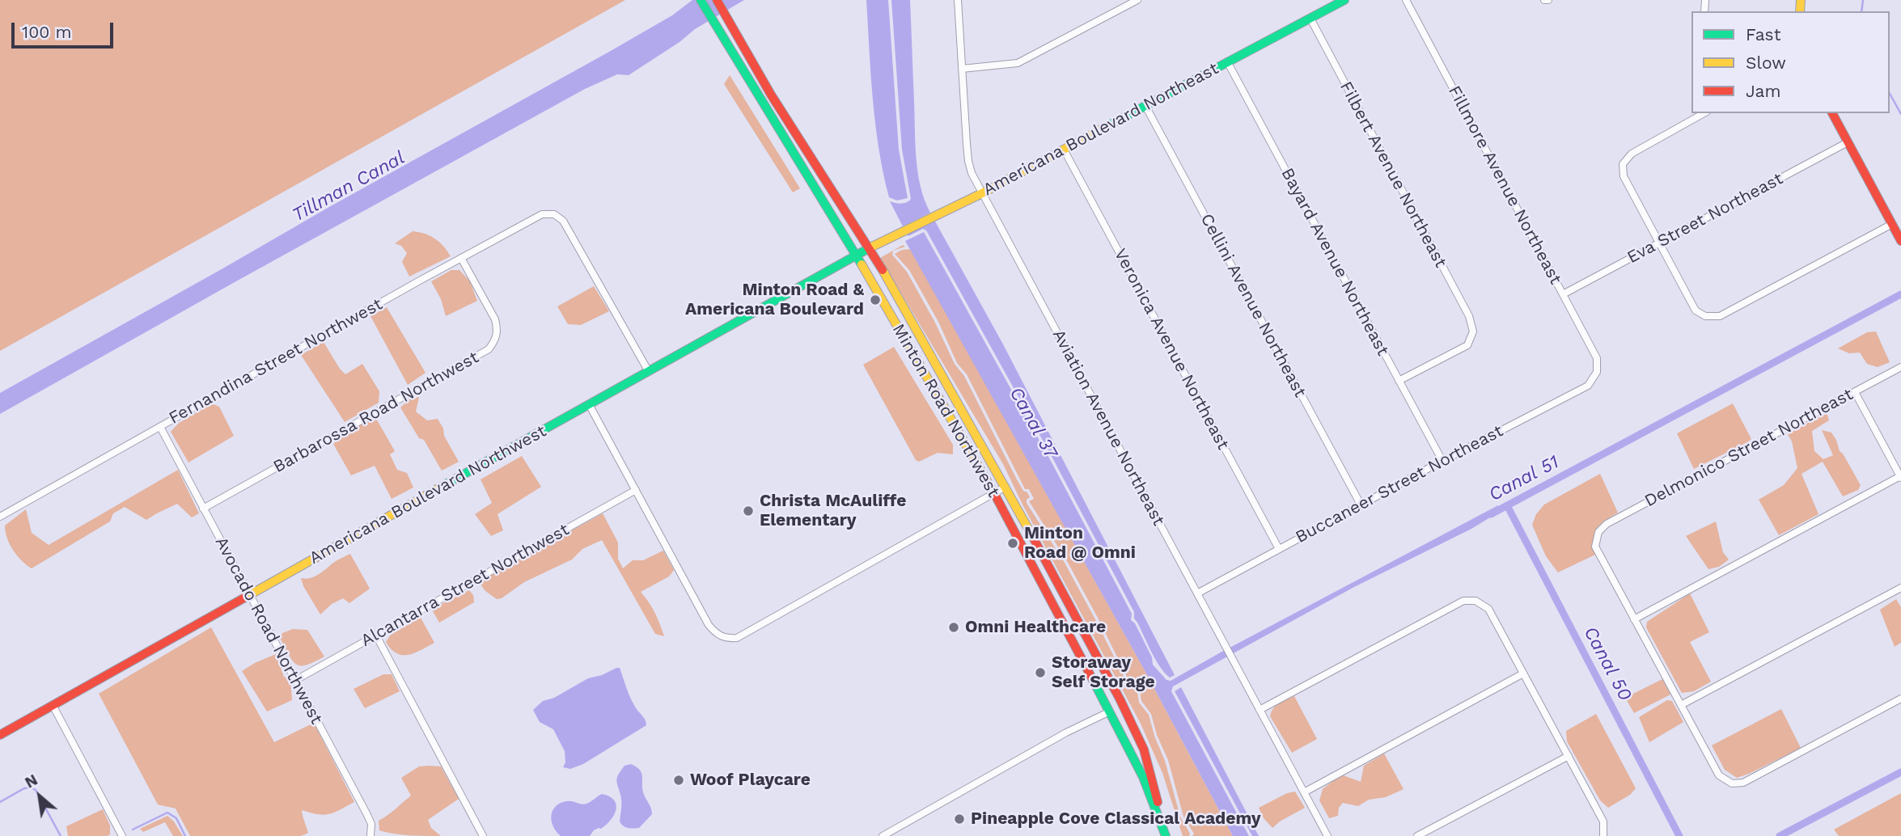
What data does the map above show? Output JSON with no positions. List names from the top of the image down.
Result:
{
  "streets": {
    "main road": ["Americana Boulevard Northeast", "Minton Road Northwest", "Americana Boulevard Northwest"],
    "street": [
      "Filbert Avenue Northeast",
      "Fillmore Avenue Northeast",
      "Eva Street Northeast",
      "Bayard Avenue Northeast",
      "Cellini Avenue Northeast",
      "Veronica Avenue Northeast",
      "Fernandina Street Northwest",
      "Barbarossa Road Northwest",
      "Aviation Avenue Northeast",
      "Delmonico Street Northeast",
      "Buccaneer Street Northeast",
      "Alcantarra Street Northwest",
      "Avocado Road Northwest"
    ]
  },
  "crossings": [
    ["Americana Boulevard Northeast", "Filbert Avenue Northeast"],
    ["Americana Boulevard Northeast", "Bayard Avenue Northeast"],
    ["Americana Boulevard Northeast", "Cellini Avenue Northeast"],
    ["Americana Boulevard Northeast", "Veronica Avenue Northeast"],
    ["Americana Boulevard Northeast", "Minton Road Northwest"],
    ["Americana Boulevard Northeast", "Aviation Avenue Northeast"],
    ["Americana Boulevard Northeast", "Americana Boulevard Northwest"],
    ["Filbert Avenue Northeast", "Bayard Avenue Northeast"],
    ["Fillmore Avenue Northeast", "Eva Street Northeast"],
    ["Fillmore Avenue Northeast", "Buccaneer Street Northeast"],
    ["Bayard Avenue Northeast", "Buccaneer Street Northeast"],
    ["Cellini Avenue Northeast", "Buccaneer Street Northeast"],
    ["Veronica Avenue Northeast", "Buccaneer Street Northeast"],
    ["Fernandina Street Northwest", "Barbarossa Road Northwest"],
    ["Fernandina Street Northwest", "Americana Boulevard Northwest"],
    ["Fernandina Street Northwest", "Avocado Road Northwest"],
    ["Minton Road Northwest", "Americana Boulevard Northwest"],
    ["Barbarossa Road Northwest", "Avocado Road Northwest"],
    ["Aviation Avenue Northeast", "Buccaneer Street Northeast"],
    ["Americana Boulevard Northwest", "Avocado Road Northwest"],
    ["Alcantarra Street Northwest", "Avocado Road Northwest"]
  ],
  "water": [
    "Tillman Canal",
    "Canal 37",
    "Canal 51",
    "Canal 50"
  ],
  "places": [
    "Minton Road & Americana Boulevard",
    "Christa McAuliffe Elementary",
    "Minton Road @ Omni",
    "Omni Healthcare",
    "Storaway Self Storage",
    "Woof Playcare",
    "Pineapple Cove Classical Academy"
  ],
  "legend": ["Fast", "Slow", "Jam"],
  "scale_bar": "100 m",
  "north": "top left"
}
